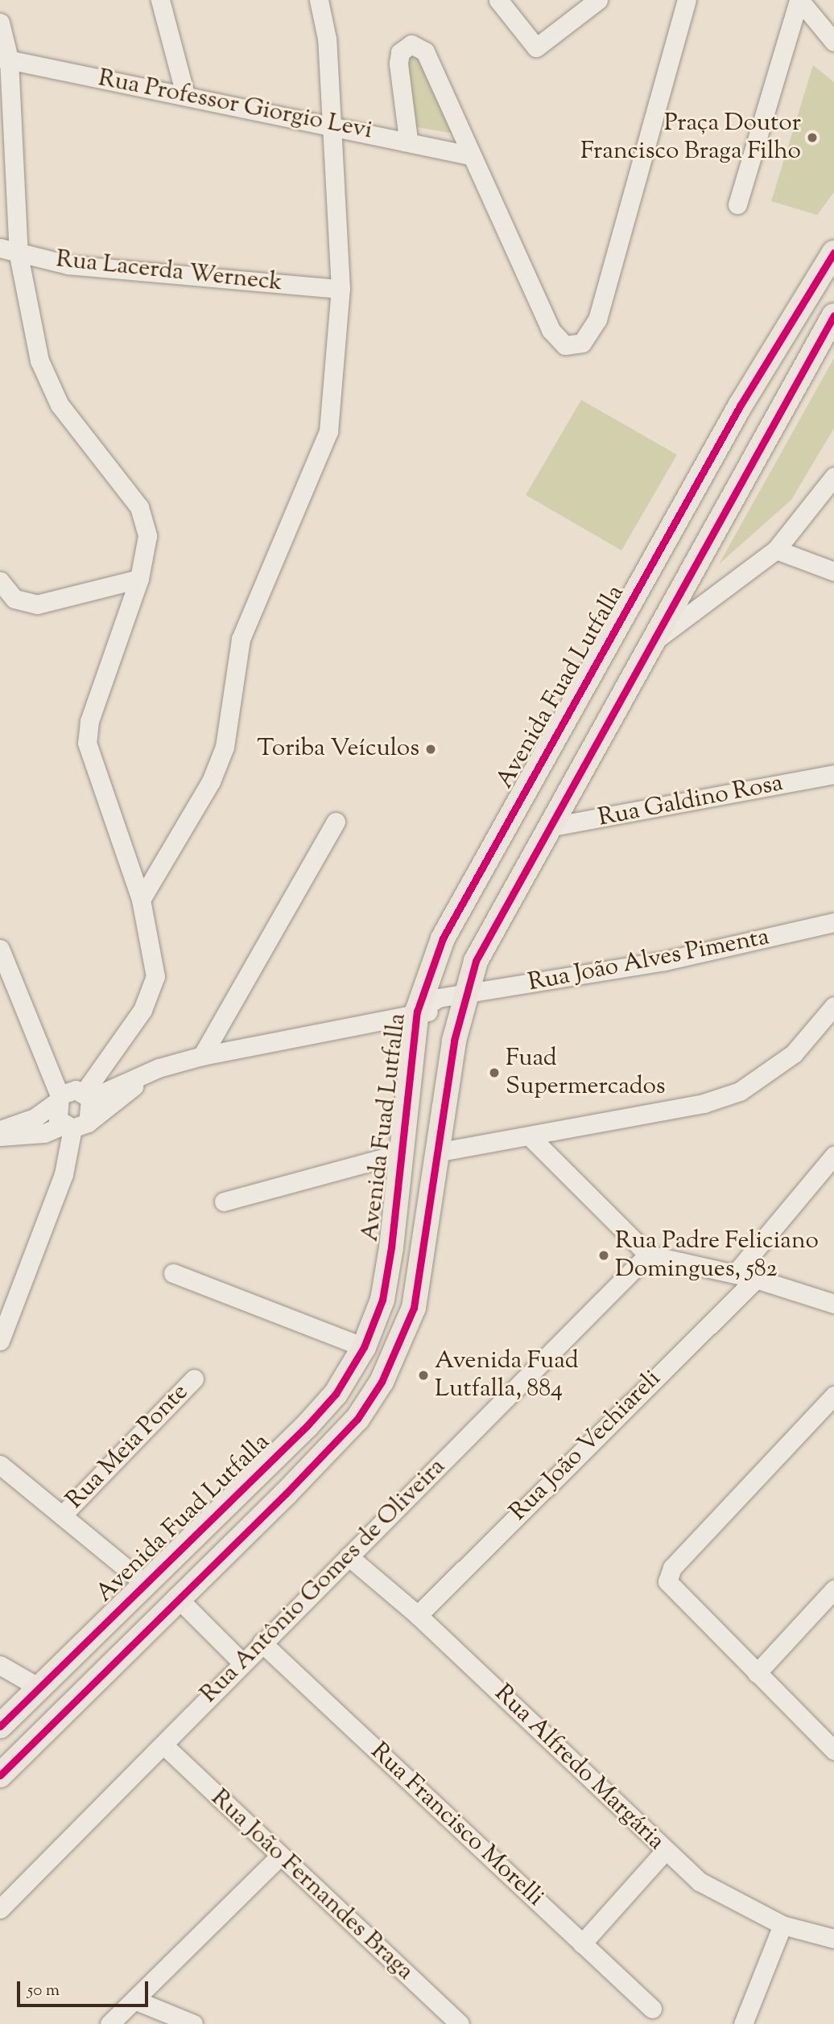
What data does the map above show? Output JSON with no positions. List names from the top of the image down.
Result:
{
  "streets": {
    "main road": ["Avenida Fuad Lutfalla"],
    "street": [
      "Rua Professor Giorgio Levi",
      "Rua Lacerda Werneck",
      "Rua Galdino Rosa",
      "Rua João Alves Pimenta",
      "Rua João Vechiareli",
      "Rua Meia Ponte",
      "Rua Antônio Gomes de Oliveira",
      "Rua Alfredo Margária",
      "Rua Francisco Morelli",
      "Rua João Fernandes Braga"
    ]
  },
  "crossings": [
    ["Avenida Fuad Lutfalla", "Rua João Alves Pimenta"],
    ["Rua João Vechiareli", "Rua Alfredo Margária"],
    ["Rua Antônio Gomes de Oliveira", "Rua Alfredo Margária"],
    ["Rua Antônio Gomes de Oliveira", "Rua Francisco Morelli"],
    ["Rua Antônio Gomes de Oliveira", "Rua João Fernandes Braga"]
  ],
  "places": [
    "Praça Doutor Francisco Braga Filho",
    "Toriba Veículos",
    "Fuad Supermercados",
    "Rua Padre Feliciano Domingues, 582",
    "Avenida Fuad Lutfalla, 884"
  ],
  "scale_bar": "50 m"
}
